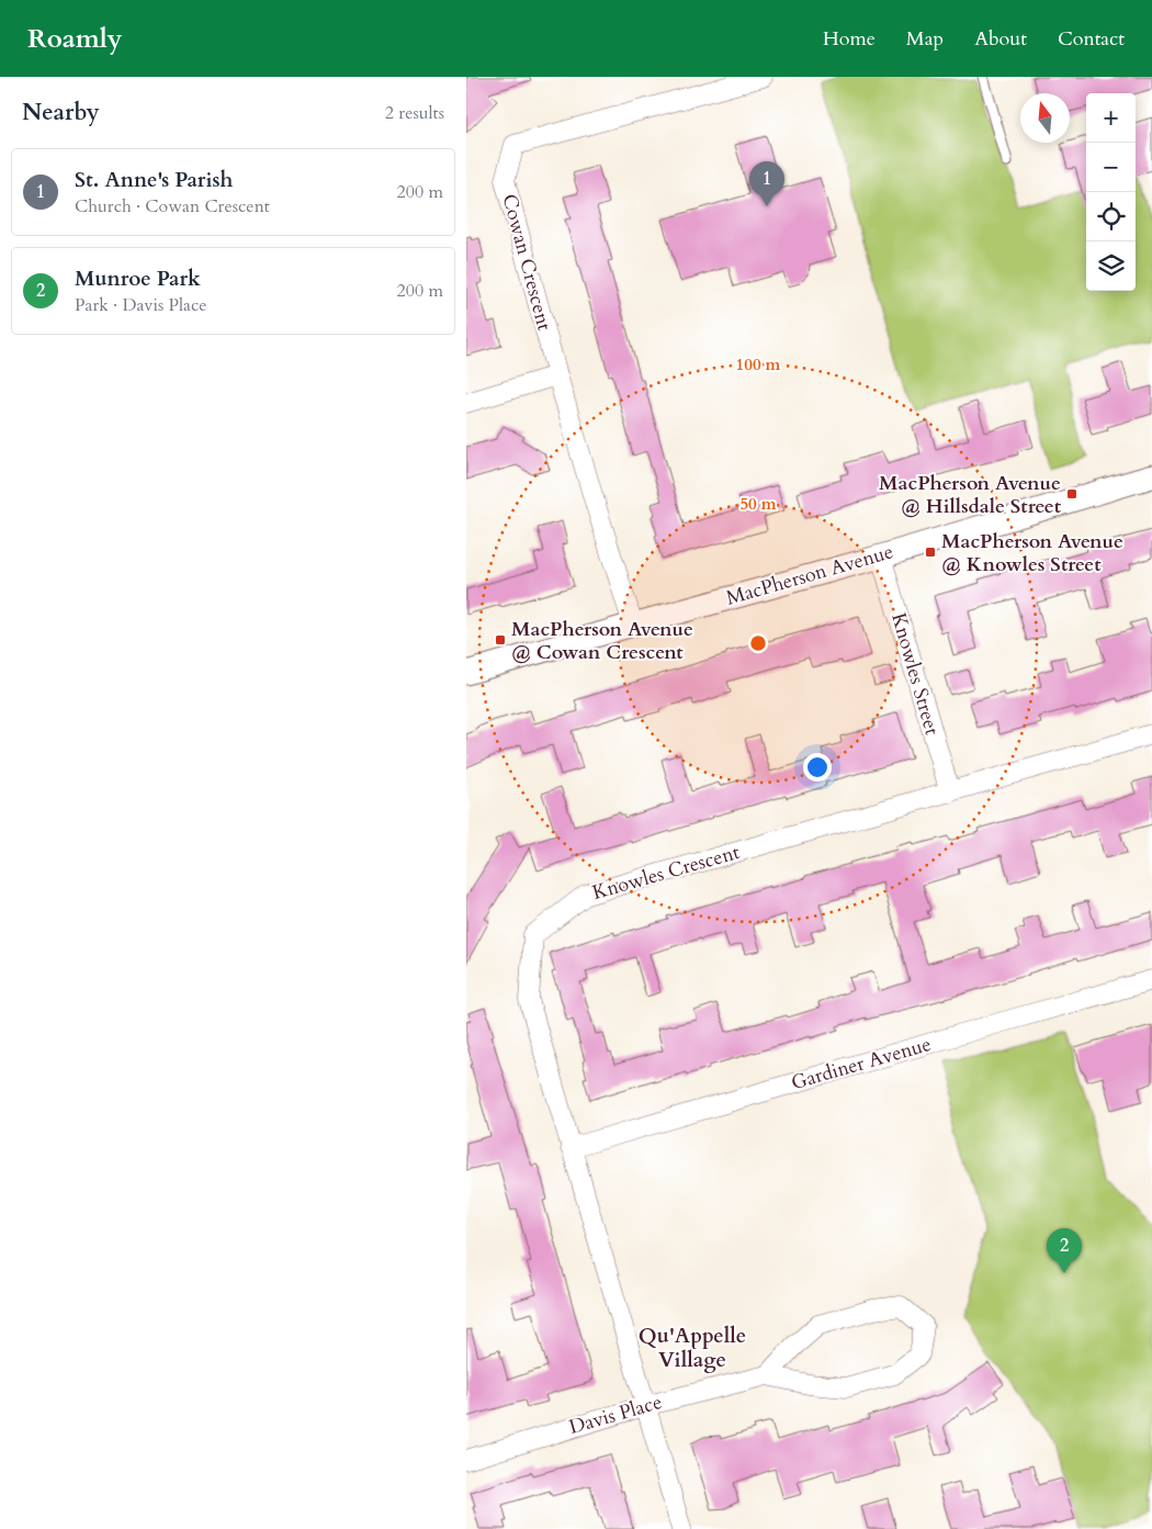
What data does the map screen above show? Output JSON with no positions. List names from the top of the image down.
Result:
{
  "streets": {
    "street": [
      "Cowan Crescent",
      "MacPherson Avenue",
      "Knowles Street",
      "Knowles Crescent",
      "Gardiner Avenue",
      "Davis Place"
    ]
  },
  "crossings": [
    ["Cowan Crescent", "MacPherson Avenue"],
    ["MacPherson Avenue", "Knowles Street"],
    ["Knowles Street", "Knowles Crescent"],
    ["Knowles Crescent", "Gardiner Avenue"],
    ["Knowles Crescent", "Davis Place"]
  ],
  "districts": ["Qu'Appelle Village"],
  "places": {
    "transit": ["MacPherson Avenue @ Hillsdale Street", "MacPherson Avenue @ Knowles Street", "MacPherson Avenue @ Cowan Crescent"]
  },
  "north": "top",
  "page": {
    "header": "Roamly",
    "nav": [
      "Home",
      "Map",
      "About",
      "Contact"
    ],
    "heading": ["Nearby", "2 results"],
    "map_buttons": ["+", "−"],
    "list": [
      {
        "mark": "1",
        "name": "St. Anne's Parish",
        "note": "Church · Cowan Crescent",
        "value": "200 m"
      },
      {
        "mark": "2",
        "name": "Munroe Park",
        "note": "Park · Davis Place",
        "value": "200 m"
      }
    ],
    "pins": ["1", "2"]
  },
  "rings": ["100 m", "50 m"]
}
